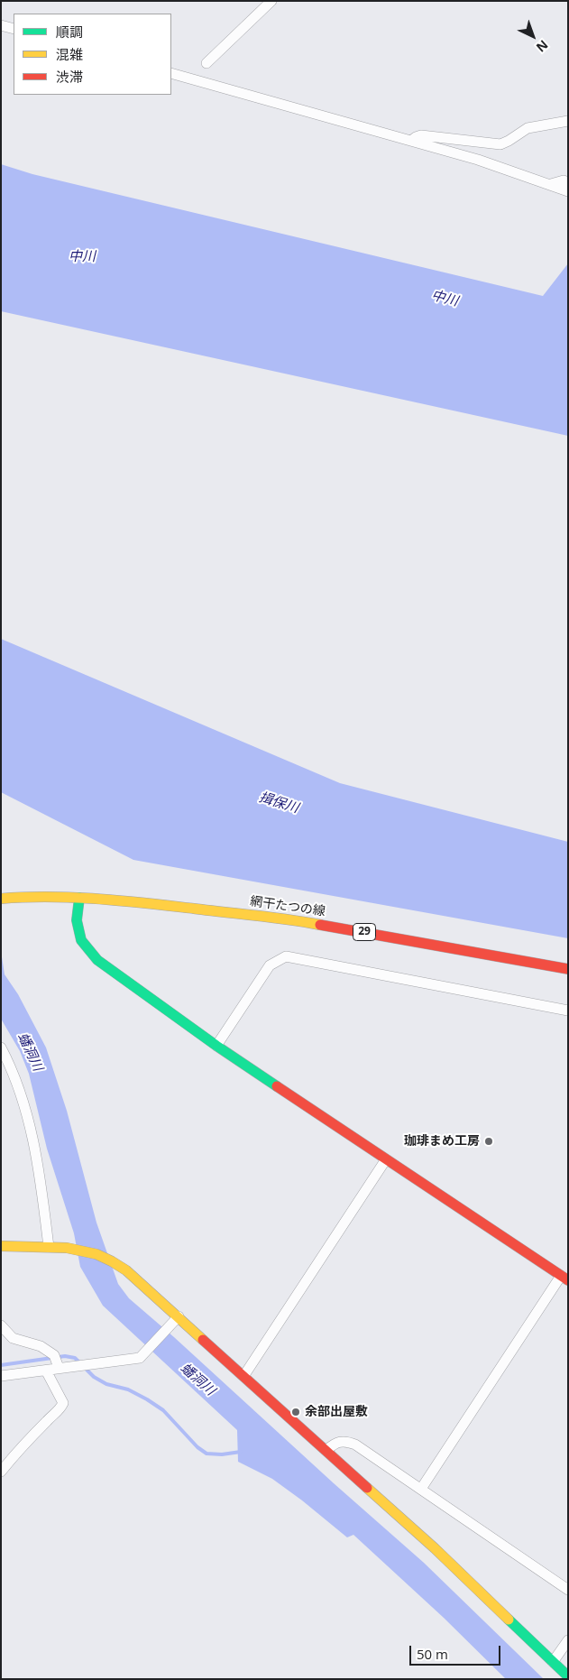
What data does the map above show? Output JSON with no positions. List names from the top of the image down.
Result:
{
  "streets": {
    "street": ["網干たつの線", "29"]
  },
  "water": ["中川", "揖保川", "蟠洞川"],
  "places": ["珈琲まめ工房", "余部出屋敷"],
  "legend": ["順調", "混雑", "渋滞"],
  "scale_bar": "50 m",
  "north": "bottom right"
}
